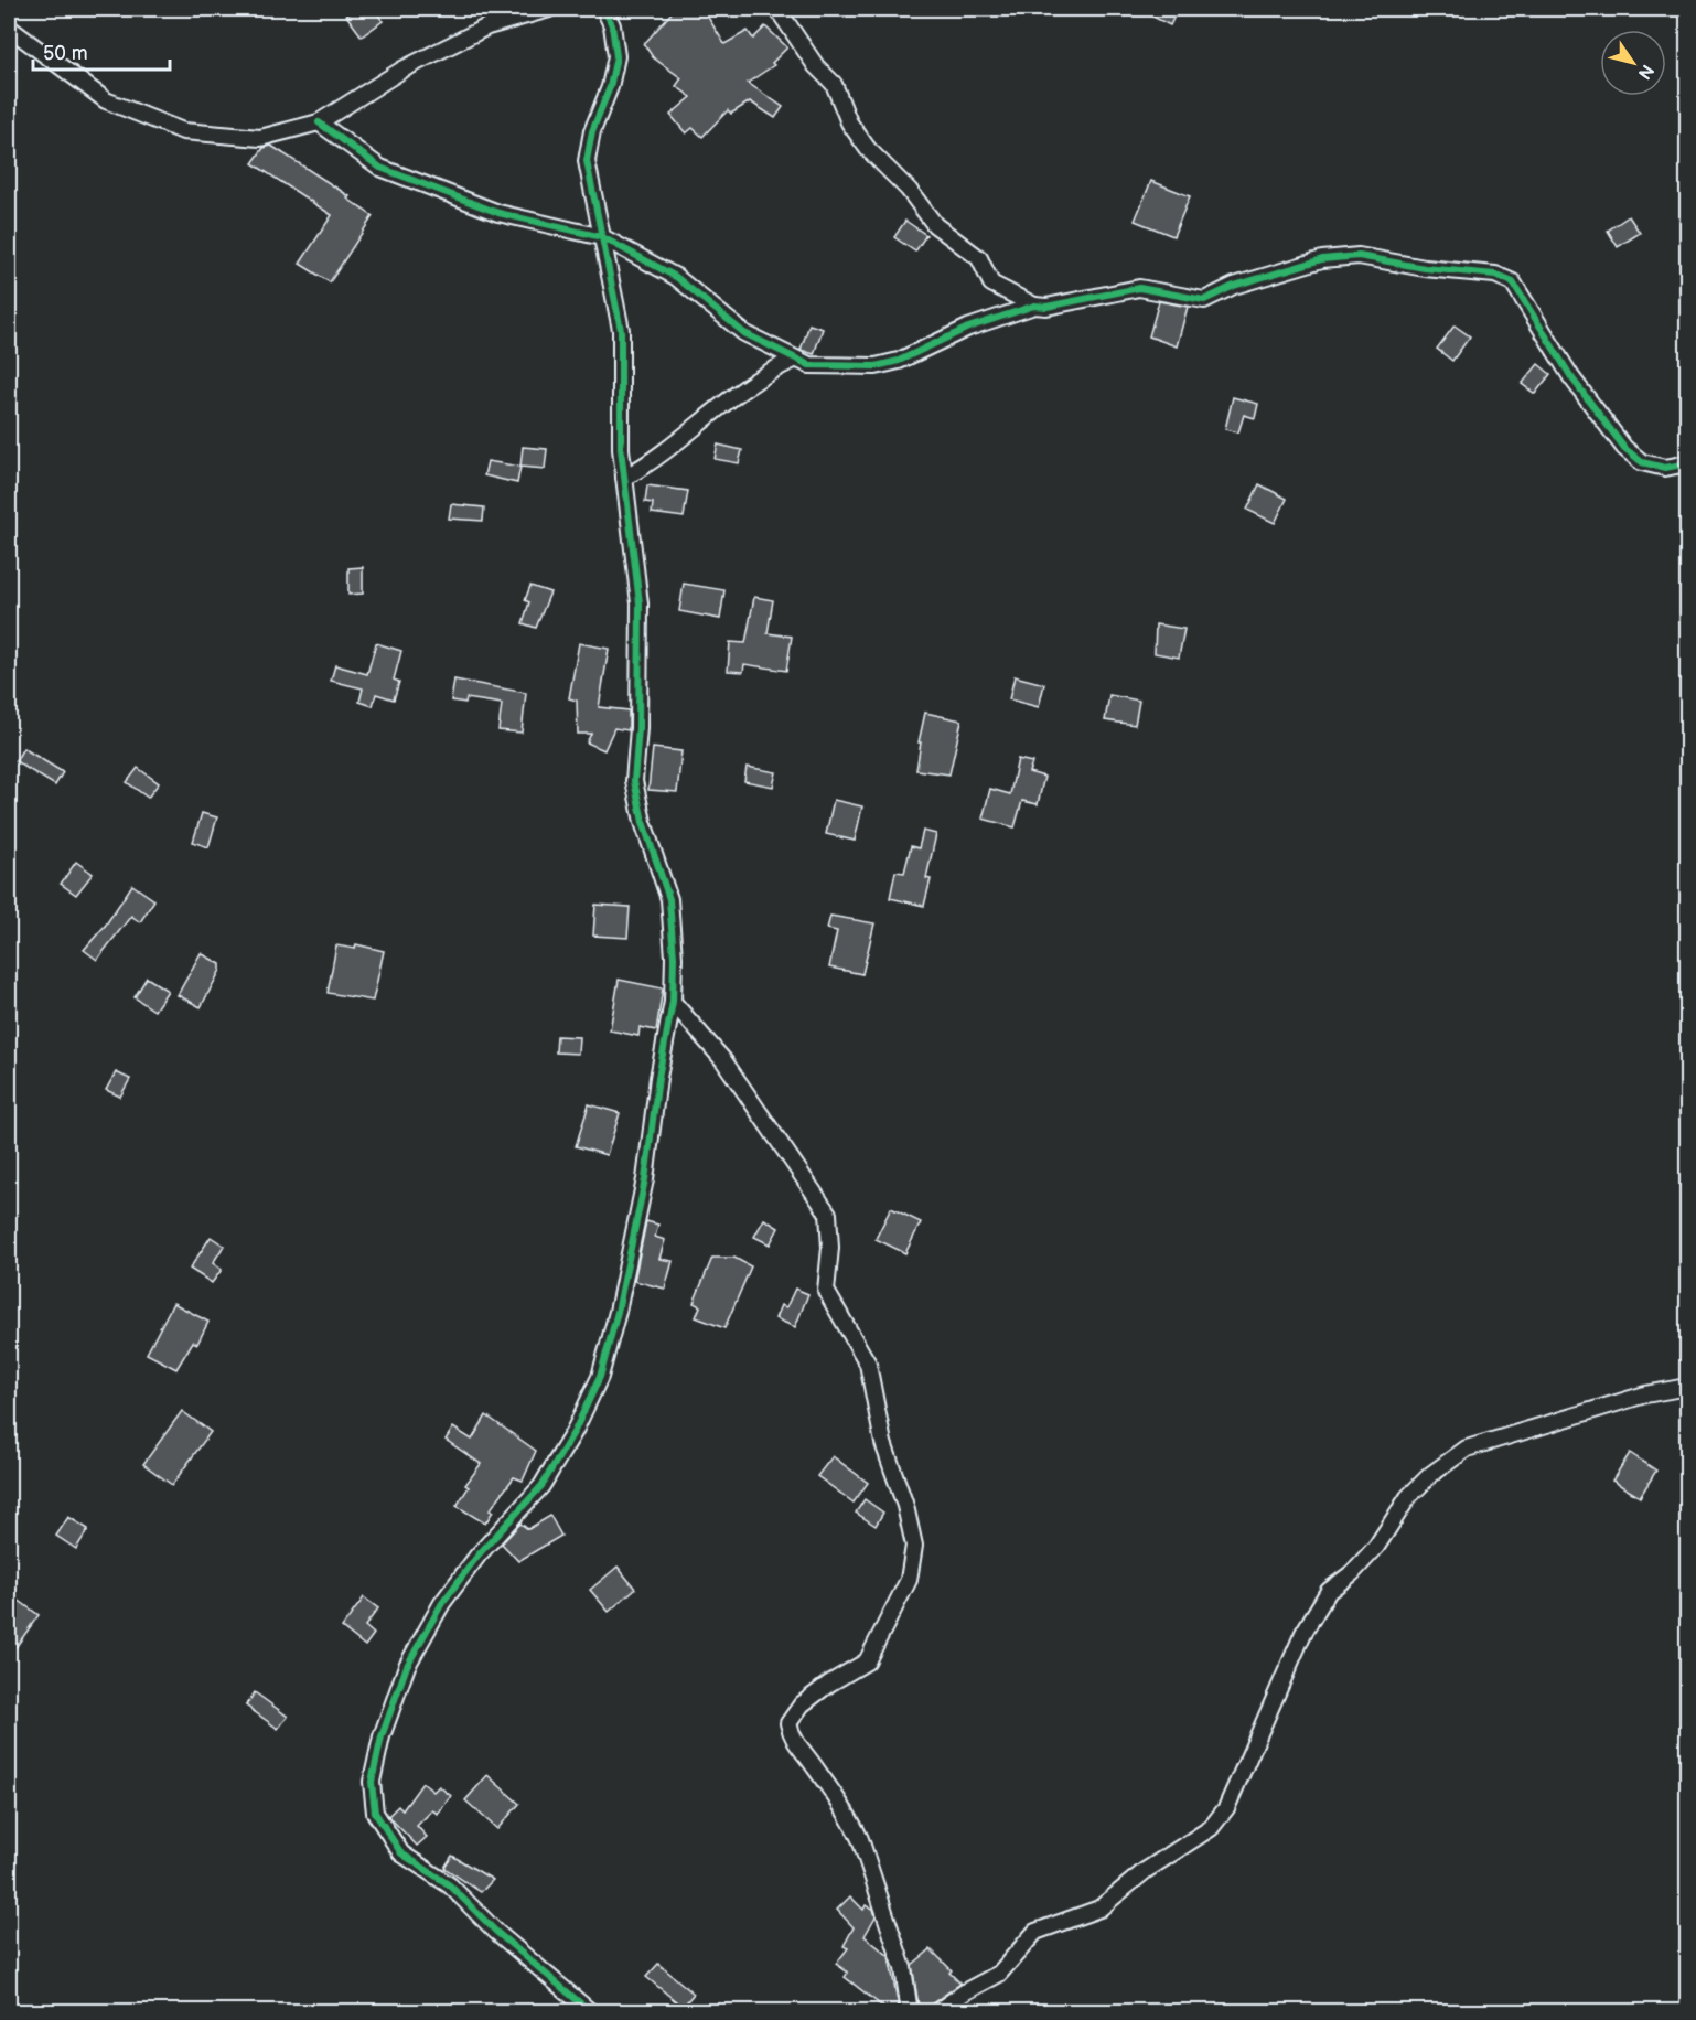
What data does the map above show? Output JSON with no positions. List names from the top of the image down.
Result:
{
  "scale_bar": "50 m",
  "north": "bottom right"
}
